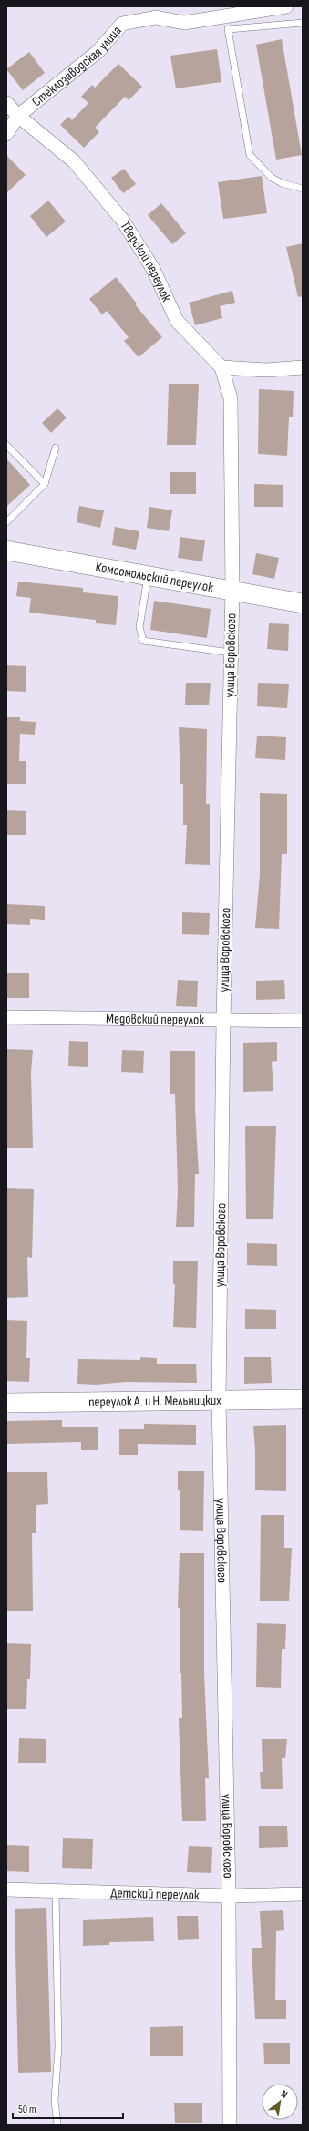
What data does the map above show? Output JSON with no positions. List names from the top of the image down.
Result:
{
  "streets": {
    "street": [
      "Стеклозаводская улица",
      "Тверской переулок",
      "Комсомольский переулок",
      "улица Воровского",
      "Медовский переулок",
      "переулок А. и Н. Мельницких",
      "Детский переулок"
    ]
  },
  "crossings": [
    ["Стеклозаводская улица", "Тверской переулок"],
    ["Тверской переулок", "улица Воровского"],
    ["Комсомольский переулок", "улица Воровского"],
    ["улица Воровского", "Медовский переулок"],
    ["улица Воровского", "переулок А. и Н. Мельницких"],
    ["улица Воровского", "Детский переулок"]
  ],
  "scale_bar": "50 m",
  "north": "top right"
}
